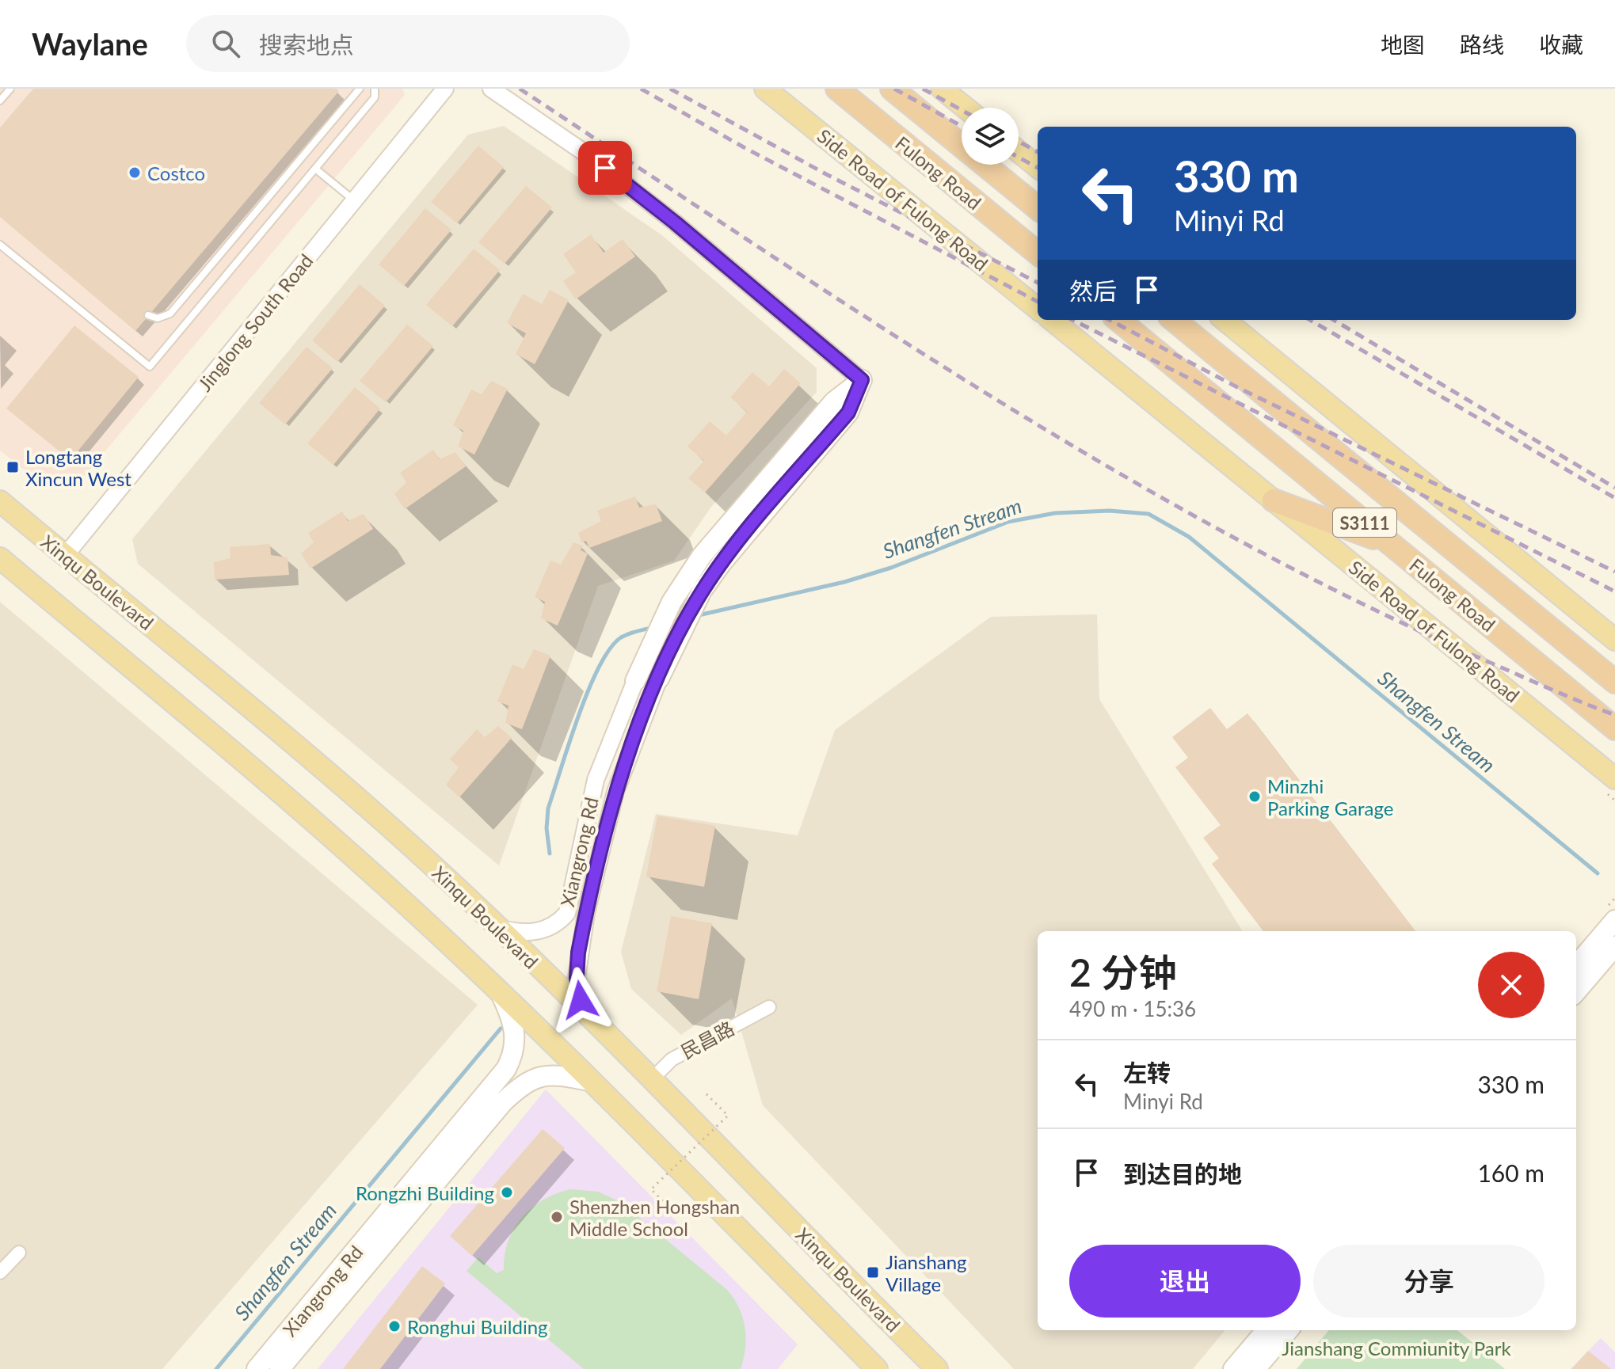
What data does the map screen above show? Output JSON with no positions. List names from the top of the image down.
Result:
{
  "streets": {
    "highway": ["Fulong Road", "S3111"],
    "main road": ["Side Road of Fulong Road", "Xinqu Boulevard", "Xiangrong Rd"],
    "street": ["Jinglong South Road", "民昌路"]
  },
  "crossings": [
    ["Jinglong South Road", "Xinqu Boulevard"],
    ["Xinqu Boulevard", "Xiangrong Rd"],
    ["Xinqu Boulevard", "民昌路"]
  ],
  "water": ["Shangfen Stream"],
  "parks": ["Jianshang Commiunity Park"],
  "places": {
    "other": [
      "Costco",
      "Minzhi Parking Garage",
      "Rongzhi Building",
      "Shenzhen Hongshan Middle School",
      "Ronghui Building"
    ],
    "transit": ["Longtang Xincun West", "Jianshang Village"]
  },
  "page": {
    "header": "Waylane",
    "search": "搜索地点",
    "nav": ["地图", "路线", "收藏"],
    "turn": ["330 m", "Minyi Rd"],
    "then": "然后",
    "heading": ["2 分钟", "490 m · 15:36"],
    "list": [
      {
        "name": "左转",
        "note": "Minyi Rd",
        "value": "330 m"
      },
      {
        "name": "到达目的地",
        "value": "160 m"
      }
    ],
    "buttons": ["退出", "分享"]
  }
}
